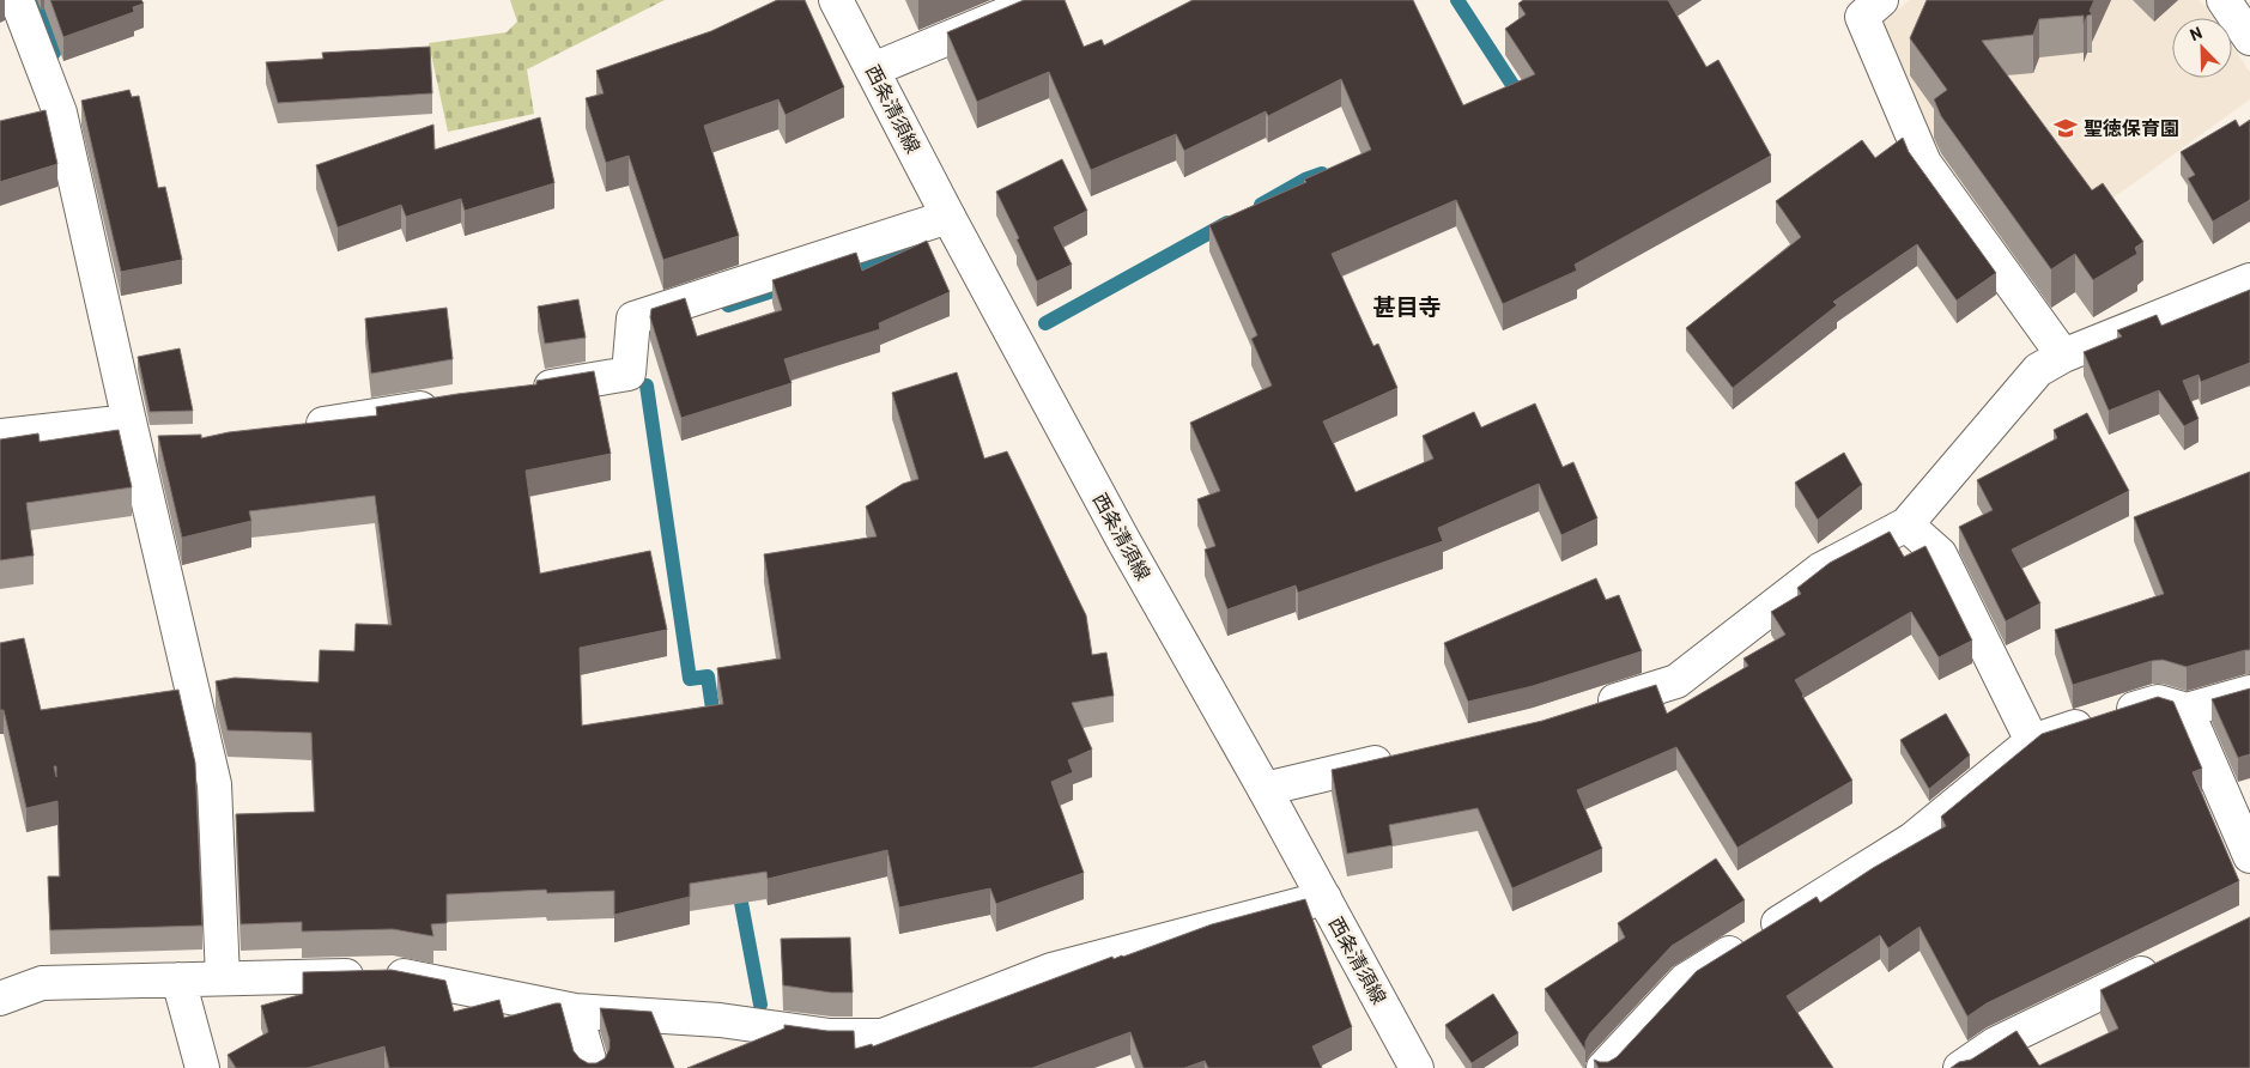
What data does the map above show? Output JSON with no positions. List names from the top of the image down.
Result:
{
  "streets": {
    "street": ["西条清須線"]
  },
  "districts": ["甚目寺"],
  "places": {
    "school or university": ["聖徳保育園"]
  },
  "north": "top left"
}
